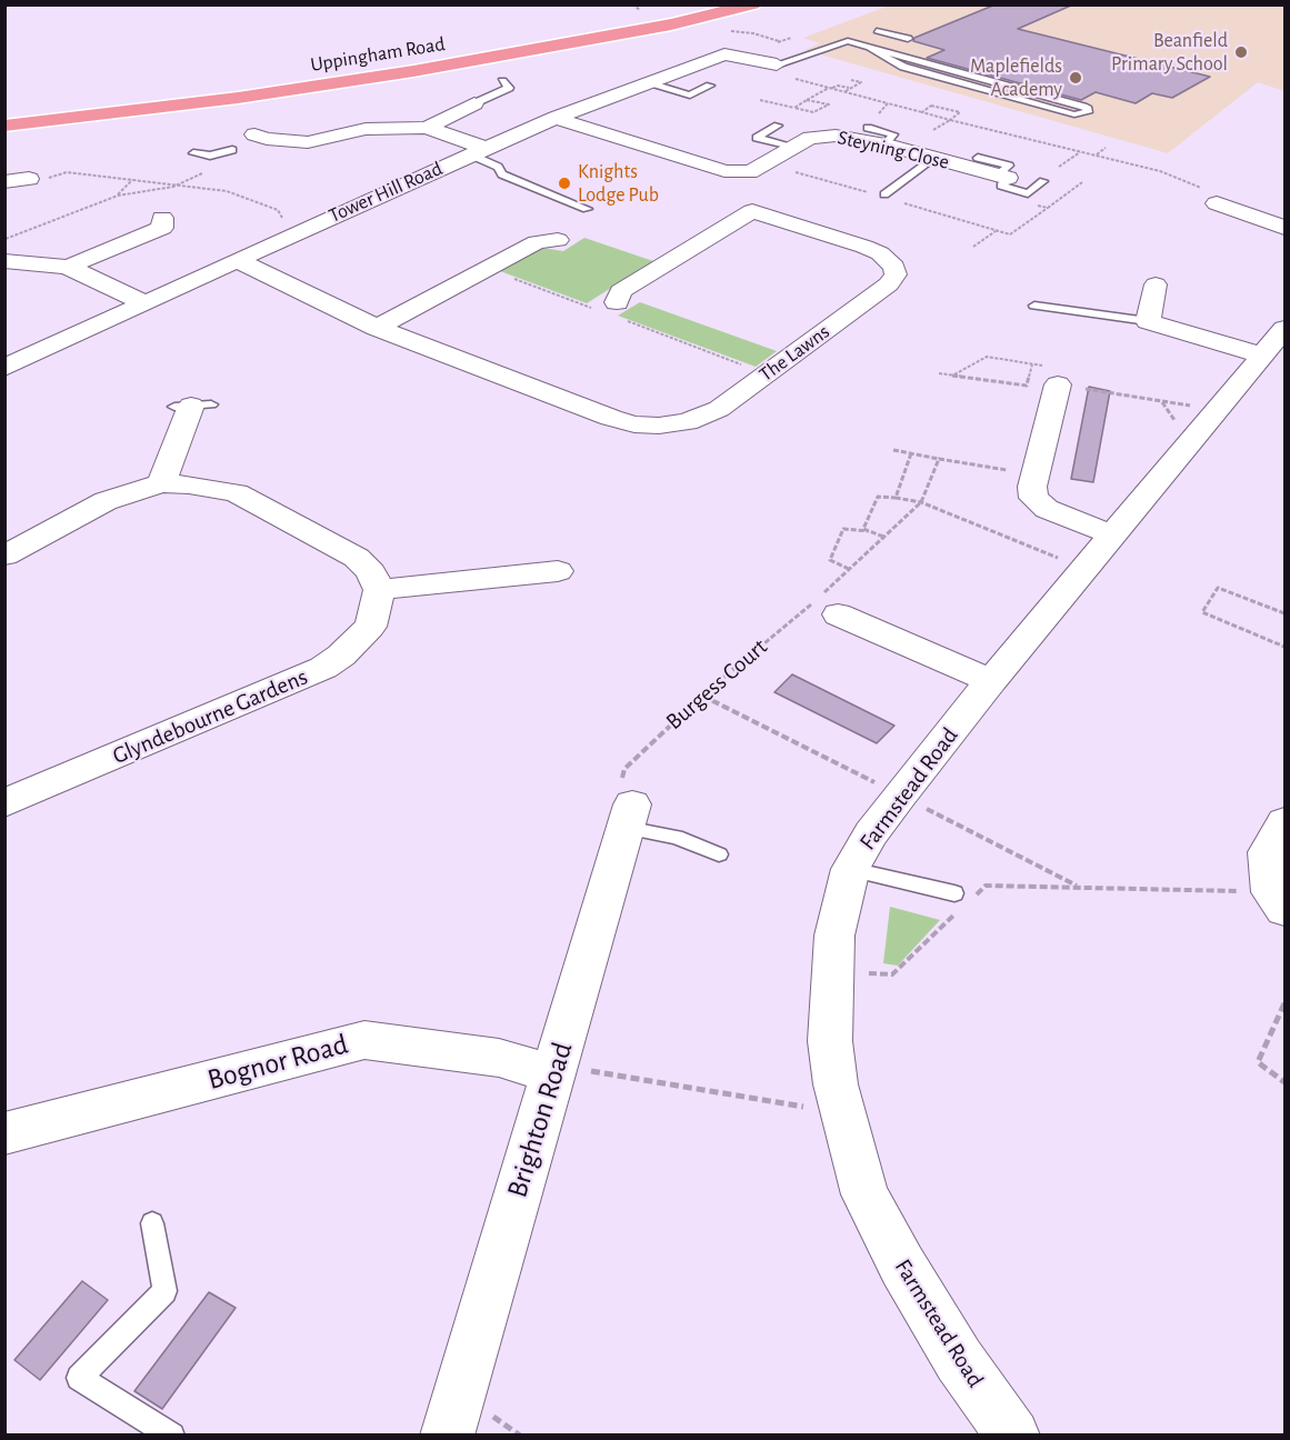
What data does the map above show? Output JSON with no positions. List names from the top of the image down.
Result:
{
  "streets": {
    "highway": ["Uppingham Road"],
    "street": [
      "Steyning Close",
      "Tower Hill Road",
      "The Lawns",
      "Glyndebourne Gardens",
      "Farmstead Road",
      "Bognor Road",
      "Brighton Road"
    ],
    "path": ["Burgess Court"]
  },
  "crossings": [
    ["Steyning Close", "Tower Hill Road"],
    ["Tower Hill Road", "The Lawns"],
    ["Burgess Court", "Brighton Road"],
    ["Bognor Road", "Brighton Road"]
  ],
  "places": ["Beanfield Primary School", "Maplefields Academy", "Knights Lodge Pub"]
}
